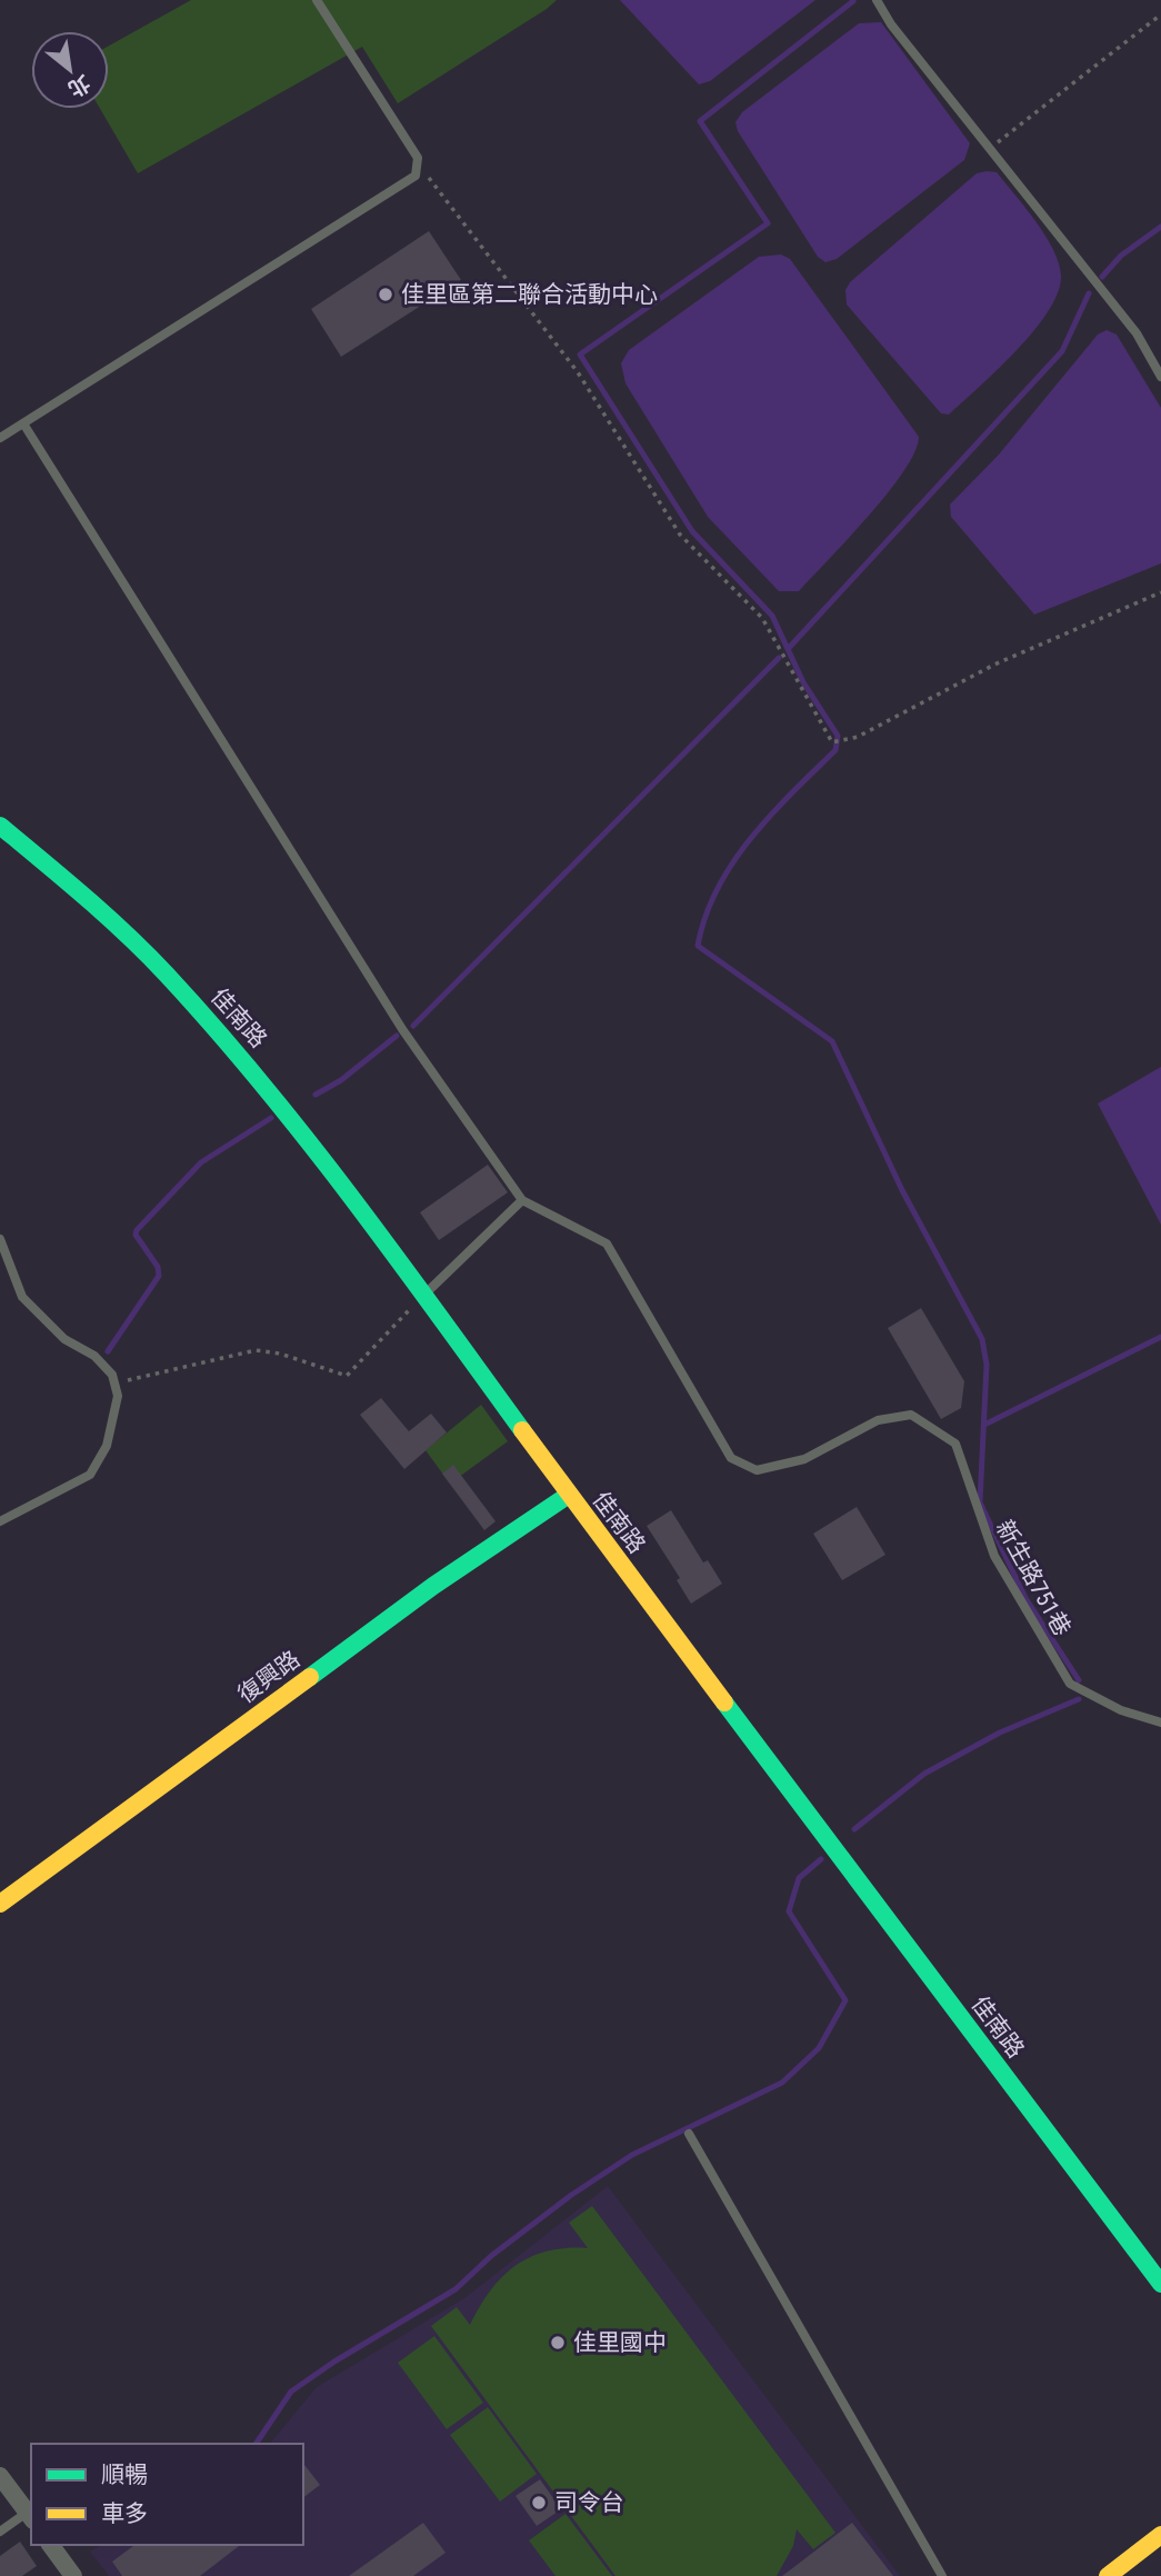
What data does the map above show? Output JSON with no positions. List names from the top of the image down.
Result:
{
  "streets": {
    "street": ["佳南路", "復興路"],
    "lane": ["新生路751巷"]
  },
  "crossings": [
    ["佳南路", "復興路"]
  ],
  "places": ["佳里區第二聯合活動中心", "佳里國中", "司令台"],
  "legend": ["順暢", "車多"],
  "north": "bottom right"
}
